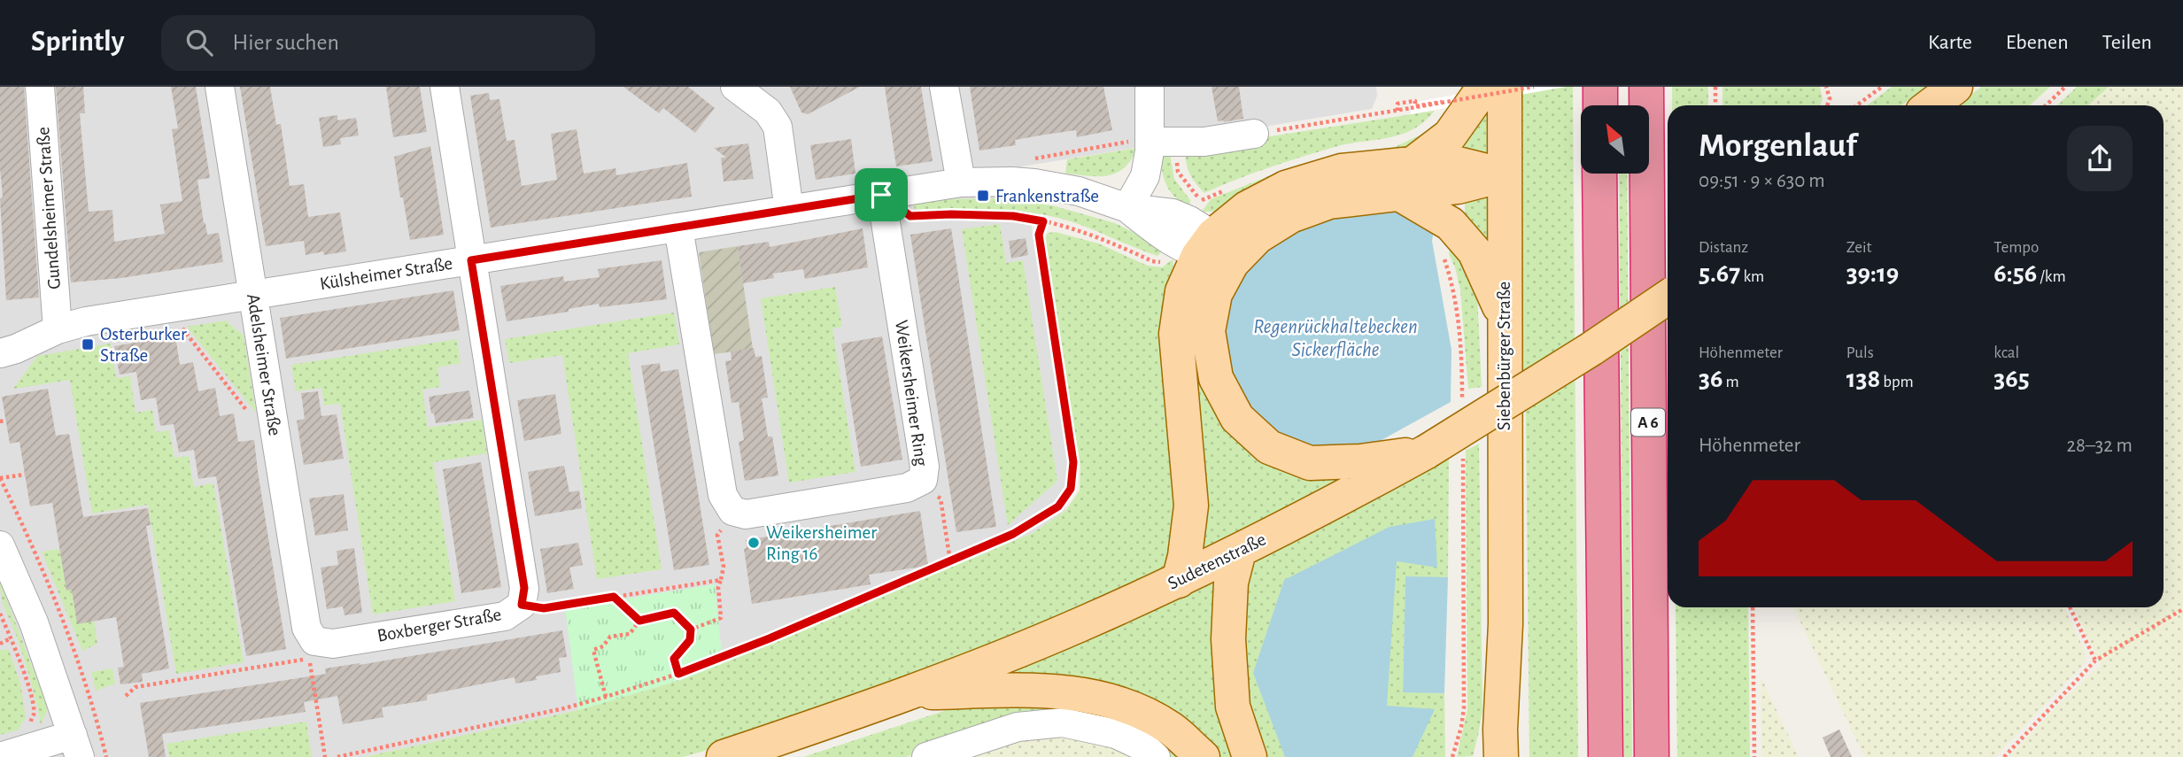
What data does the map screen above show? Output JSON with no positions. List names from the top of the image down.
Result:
{
  "streets": {
    "highway": ["A 6"],
    "main road": ["Siebenbürger Straße", "Sudetenstraße"],
    "street": [
      "Gundelsheimer Straße",
      "Külsheimer Straße",
      "Adelsheimer Straße",
      "Weikersheimer Ring",
      "Boxberger Straße"
    ]
  },
  "crossings": [
    ["Gundelsheimer Straße", "Külsheimer Straße"],
    ["Külsheimer Straße", "Adelsheimer Straße"],
    ["Külsheimer Straße", "Weikersheimer Ring"],
    ["Külsheimer Straße", "Boxberger Straße"],
    ["Adelsheimer Straße", "Boxberger Straße"]
  ],
  "water": ["Regenrückhaltebecken Sickerfläche"],
  "places": {
    "transit": ["Frankenstraße", "Osterburker Straße"],
    "other": ["Weikersheimer Ring 16"]
  },
  "north": "top left",
  "page": {
    "header": "Sprintly",
    "search": "Hier suchen",
    "nav": ["Karte", "Ebenen", "Teilen"],
    "heading": ["Morgenlauf", "09:51 · 9 × 630 m"],
    "stats": [
      ["Distanz", "5.67 km"],
      ["Zeit", "39:19"],
      ["Tempo", "6:56 /km"],
      ["Höhenmeter", "36 m"],
      ["Puls", "138 bpm"],
      ["kcal", "365"]
    ],
    "chart": ["Höhenmeter", "28–32 m"]
  }
}
